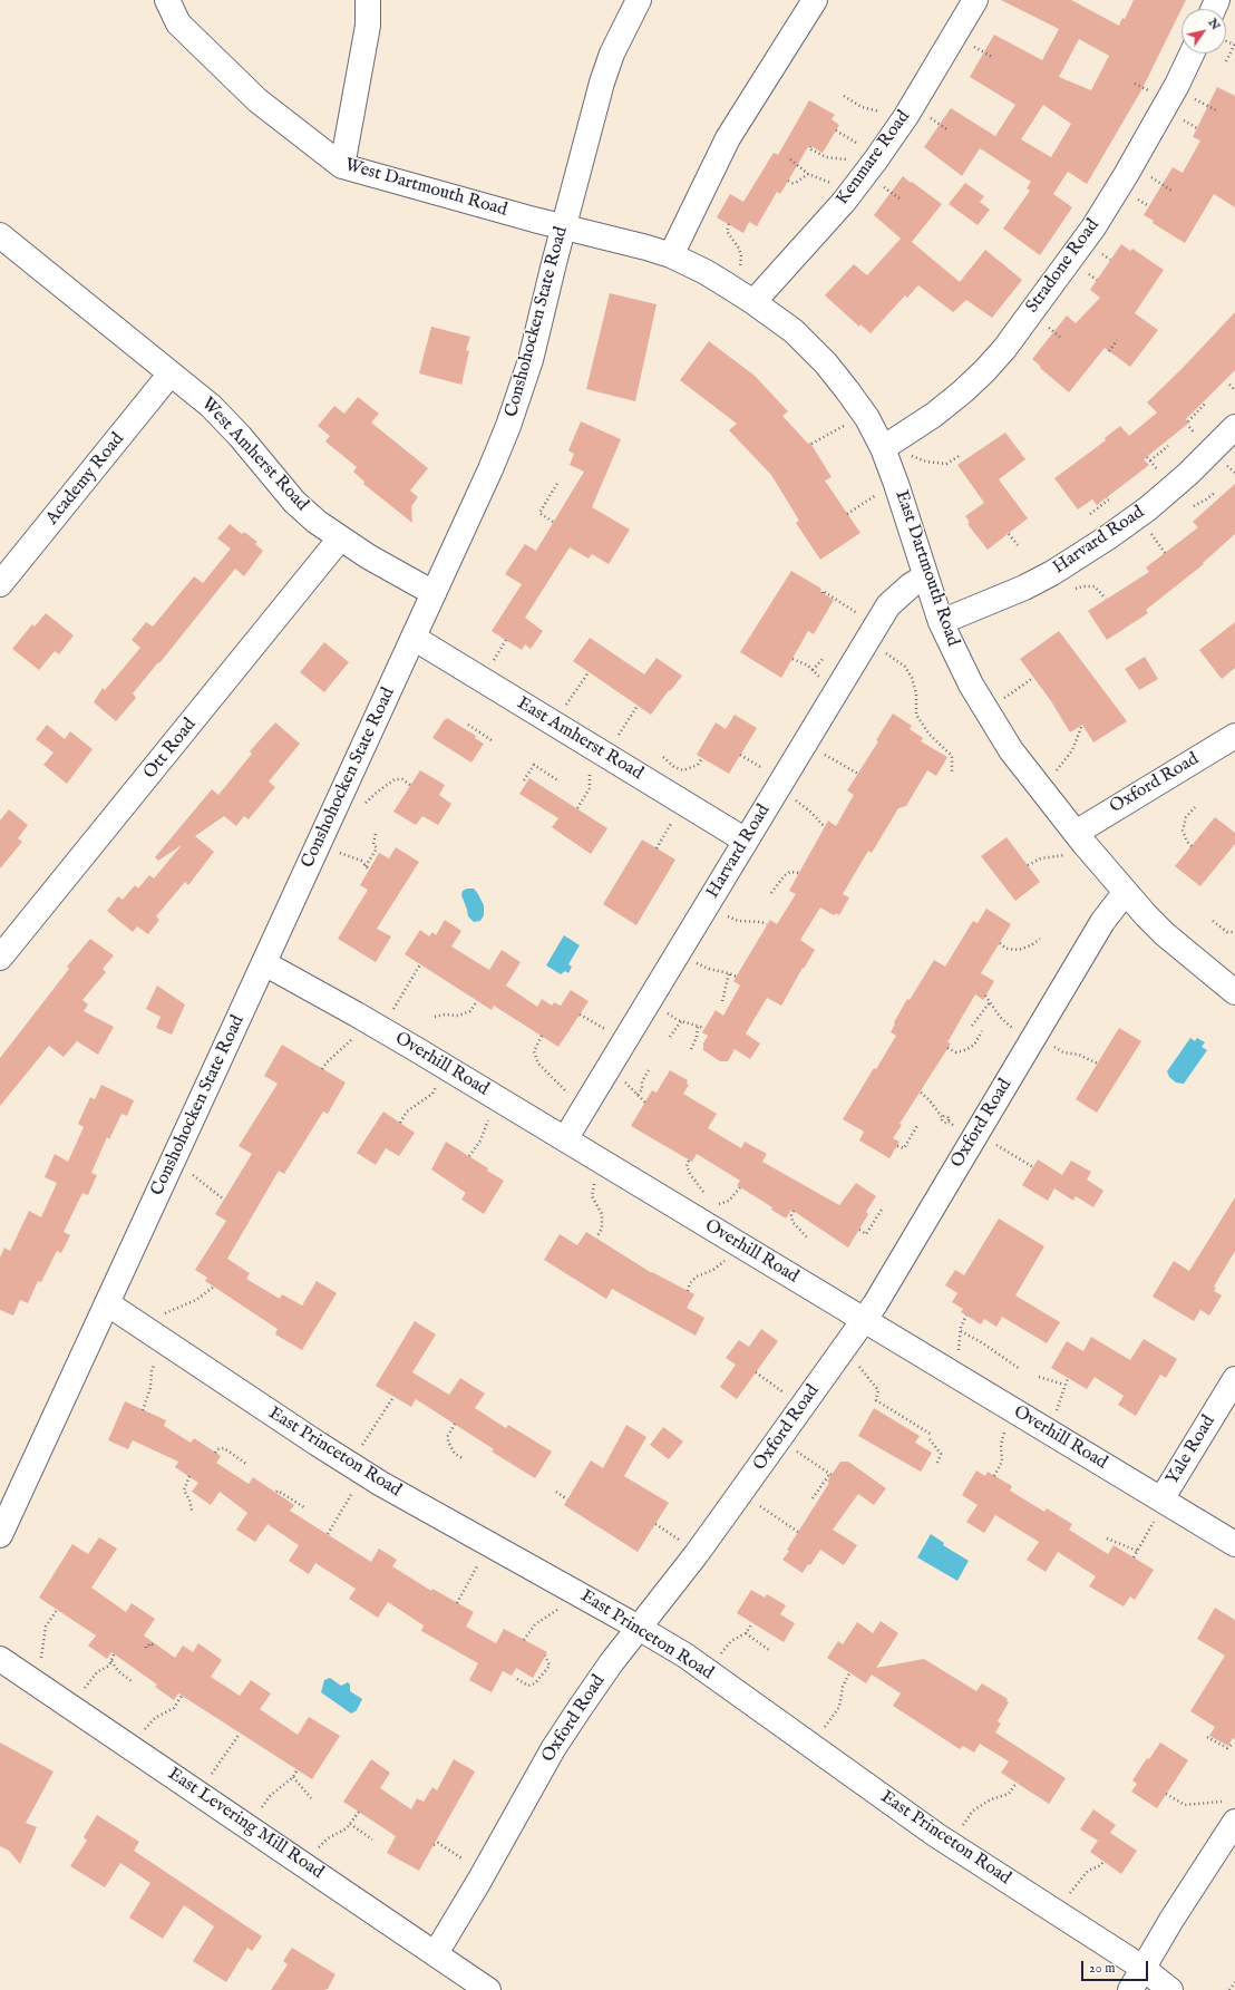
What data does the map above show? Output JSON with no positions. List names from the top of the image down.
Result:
{
  "streets": {
    "street": [
      "Kenmare Road",
      "West Dartmouth Road",
      "Stradone Road",
      "Conshohocken State Road",
      "West Amherst Road",
      "Academy Road",
      "Harvard Road",
      "East Dartmouth Road",
      "East Amherst Road",
      "Ott Road",
      "Oxford Road",
      "Overhill Road",
      "Yale Road",
      "East Princeton Road",
      "East Levering Mill Road"
    ]
  },
  "crossings": [
    ["Kenmare Road", "East Dartmouth Road"],
    ["West Dartmouth Road", "Conshohocken State Road"],
    ["West Dartmouth Road", "East Dartmouth Road"],
    ["Stradone Road", "East Dartmouth Road"],
    ["Conshohocken State Road", "West Amherst Road"],
    ["Conshohocken State Road", "East Dartmouth Road"],
    ["Conshohocken State Road", "East Amherst Road"],
    ["Conshohocken State Road", "Overhill Road"],
    ["Conshohocken State Road", "East Princeton Road"],
    ["West Amherst Road", "Academy Road"],
    ["West Amherst Road", "Ott Road"],
    ["Harvard Road", "East Dartmouth Road"],
    ["Harvard Road", "East Amherst Road"],
    ["Harvard Road", "Overhill Road"],
    ["East Dartmouth Road", "Oxford Road"],
    ["Oxford Road", "Overhill Road"],
    ["Oxford Road", "East Princeton Road"],
    ["Oxford Road", "East Levering Mill Road"],
    ["Overhill Road", "Yale Road"]
  ],
  "scale_bar": "20 m",
  "north": "top right"
}
